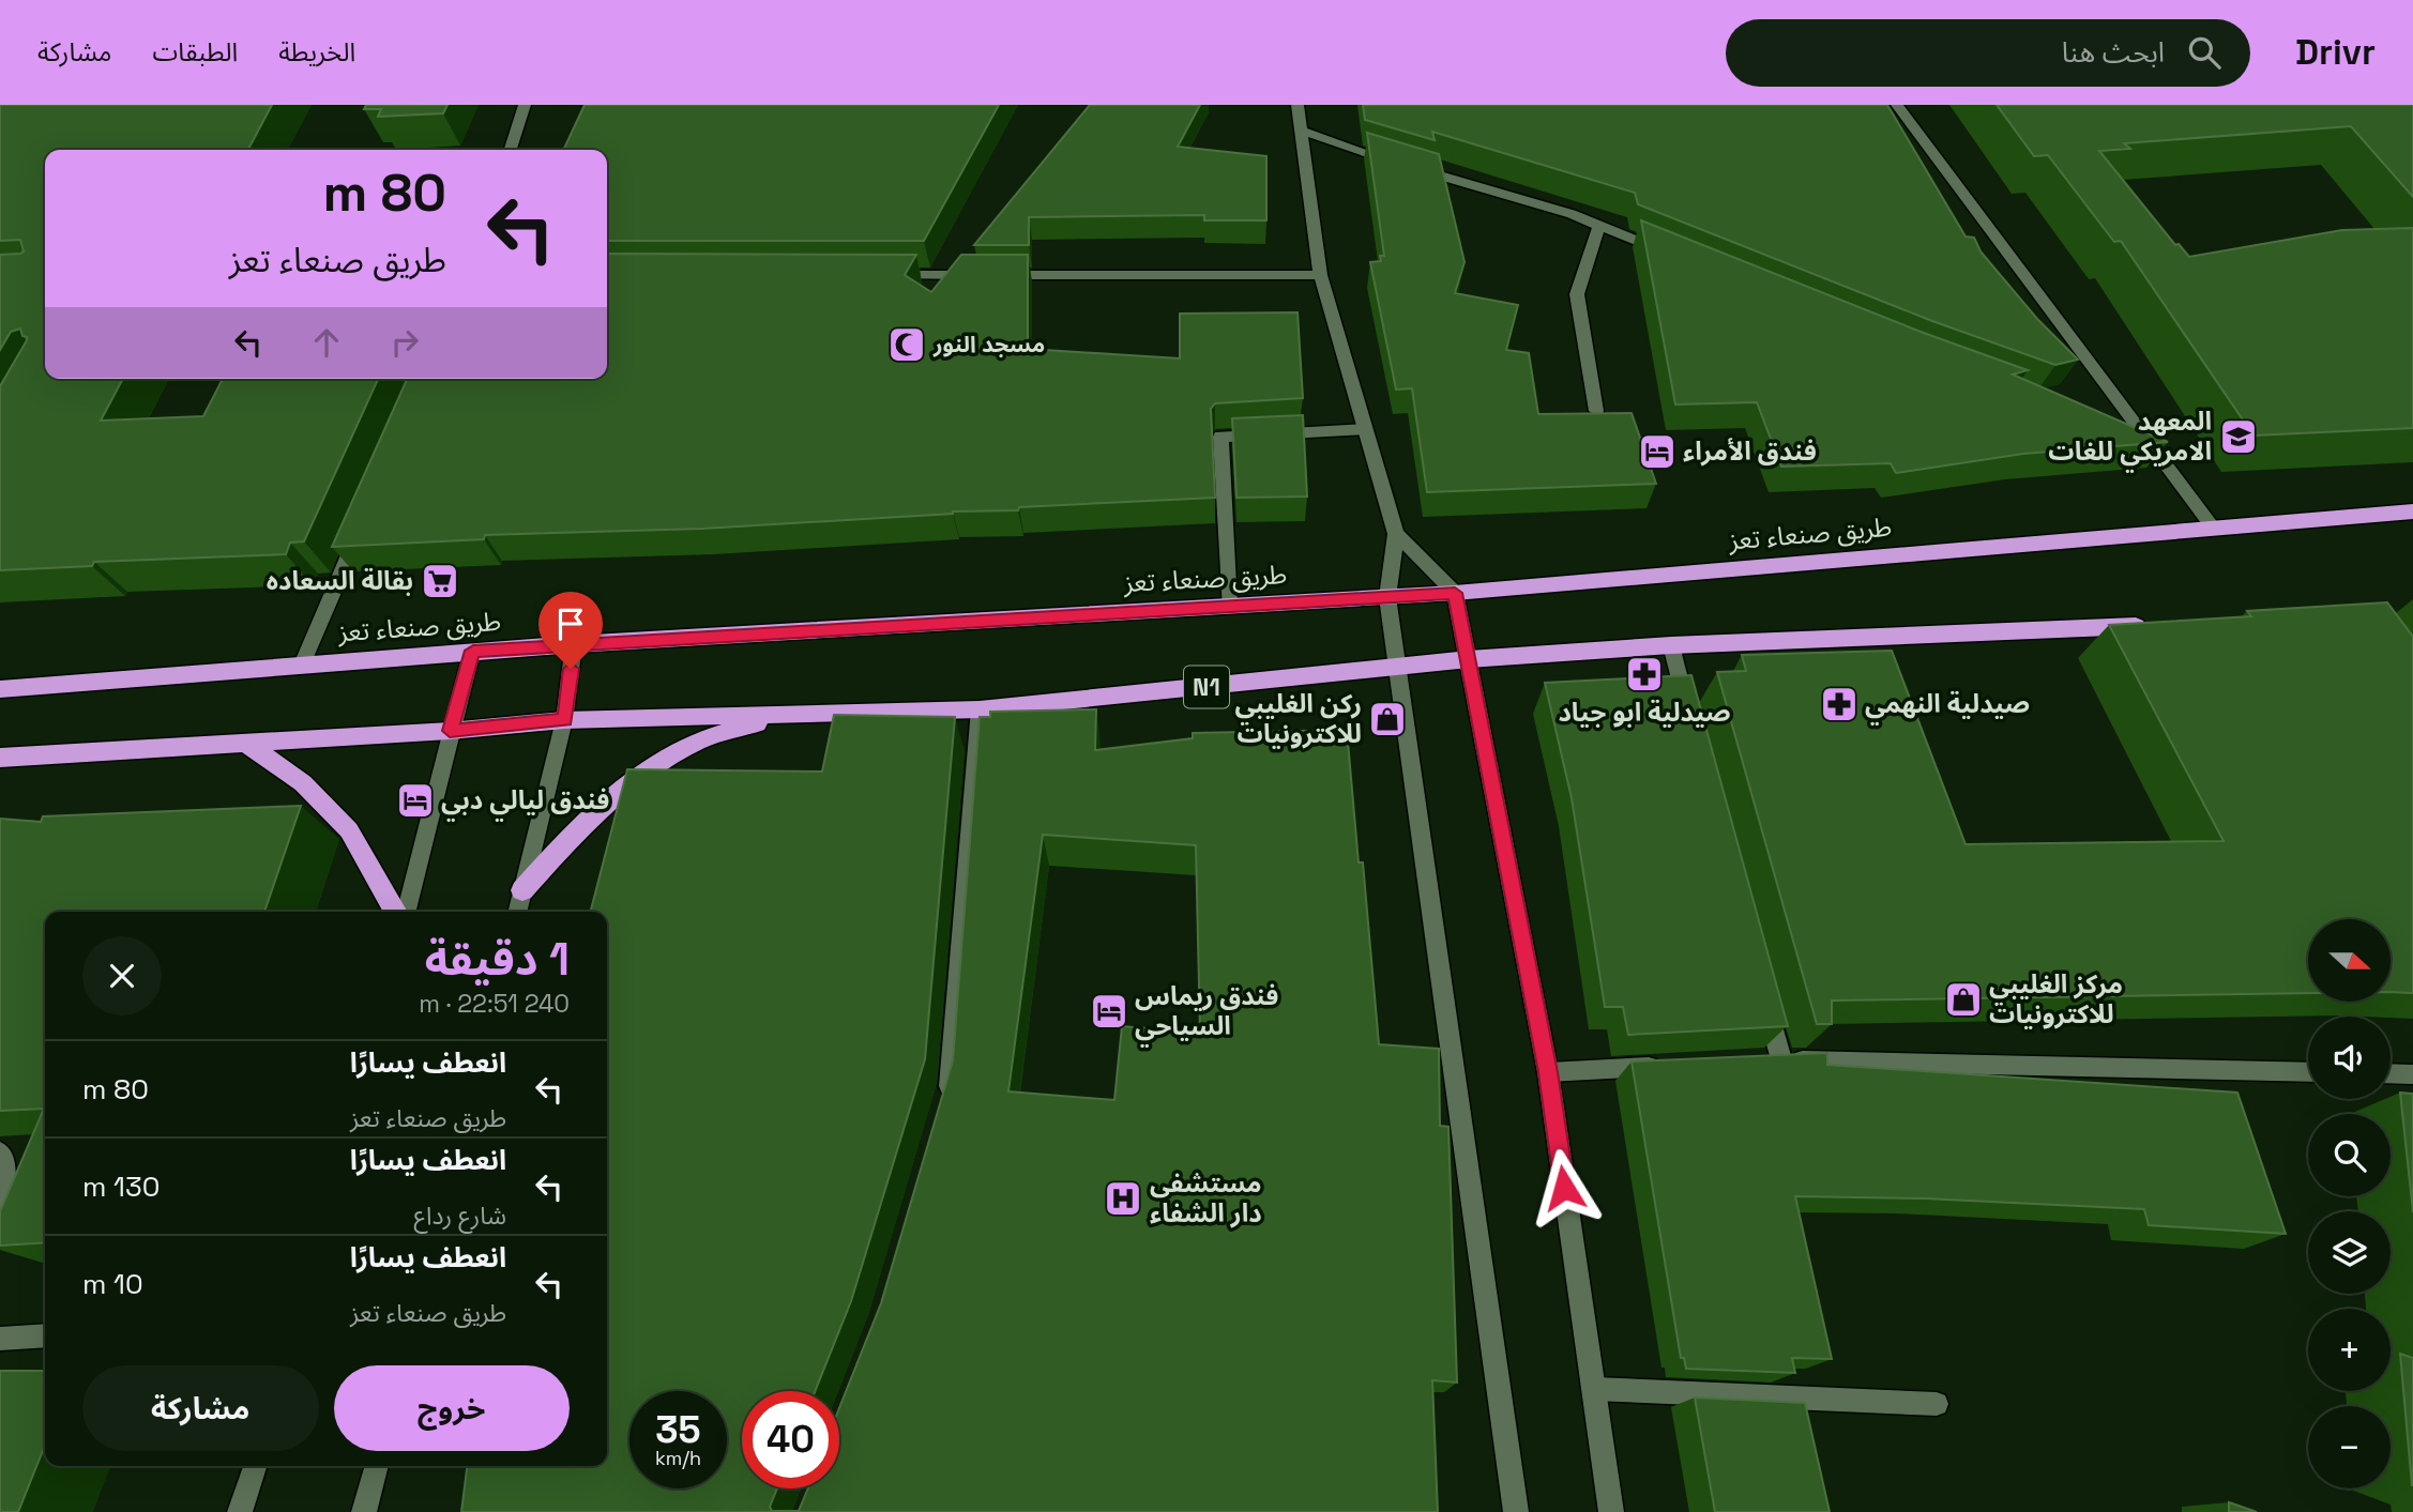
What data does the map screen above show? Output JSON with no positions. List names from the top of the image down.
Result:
{
  "streets": {
    "highway": ["طريق صنعاء تعز", "N1"]
  },
  "places": {
    "mosque": ["مسجد النور"],
    "school or university": ["المعهد الامريكي للغات"],
    "hotel": ["فندق الأمراء", "فندق ليالي دبي", "فندق ريماس السياحي"],
    "supermarket": ["بقالة السعاده"],
    "pharmacy": ["صيدلية ابو جياد", "صيدلية النهمي"],
    "shop": ["ركن الغليبي للاكترونيات", "مركز الغليبي للاكترونيات"],
    "hospital": ["مستشفى دار الشفاء"]
  },
  "north": "right",
  "page": {
    "header": "Drivr",
    "search": "ابحث هنا",
    "nav": ["الخريطة", "الطبقات", "مشاركة"],
    "turn": ["80 m", "طريق صنعاء تعز"],
    "heading": ["1 دقيقة", "240 m · 22:51"],
    "map_buttons": ["+", "−"],
    "list": [
      {
        "name": "انعطف يسارًا",
        "note": "طريق صنعاء تعز",
        "value": "80 m"
      },
      {
        "name": "انعطف يسارًا",
        "note": "شارع رداع",
        "value": "130 m"
      },
      {
        "name": "انعطف يسارًا",
        "note": "طريق صنعاء تعز",
        "value": "10 m"
      }
    ],
    "buttons": ["خروج", "مشاركة"],
    "speed": "35 km/h",
    "limit": "40"
  }
}
